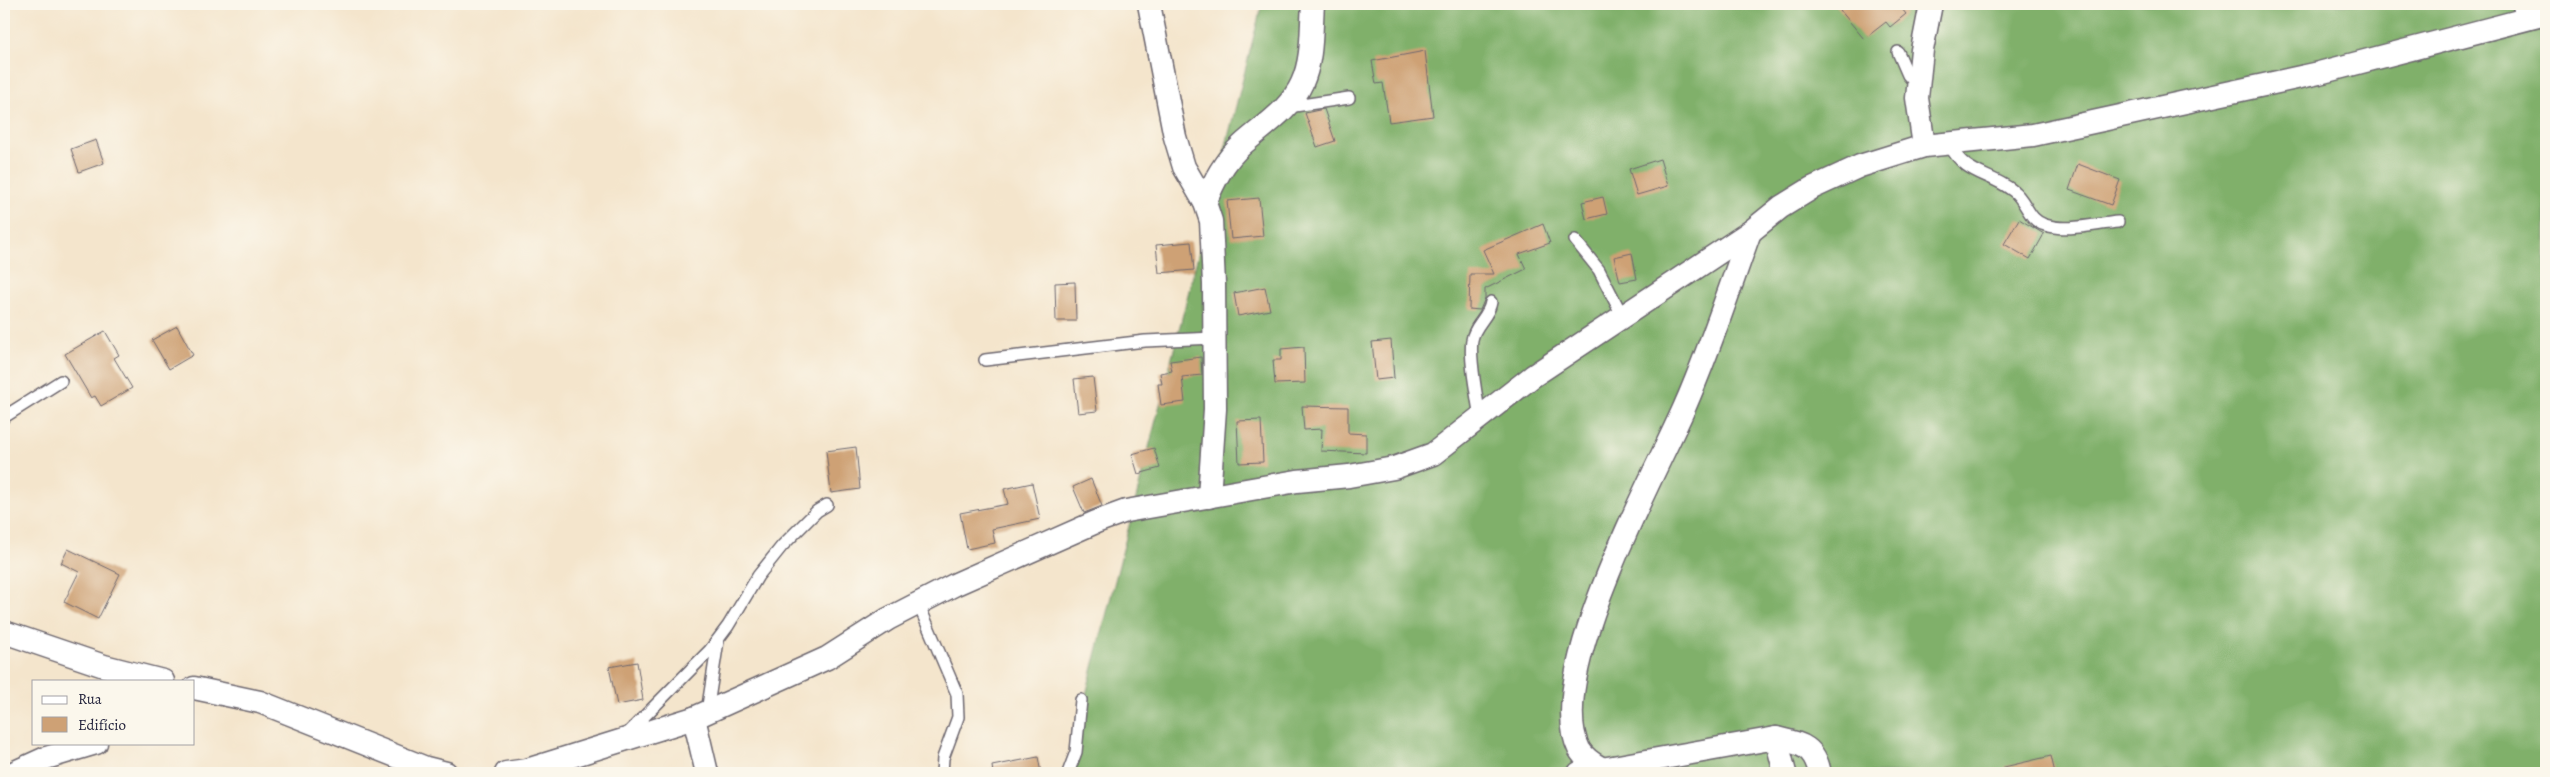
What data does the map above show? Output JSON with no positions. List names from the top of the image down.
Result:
{
  "legend": ["Rua", "Edifício"]
}
